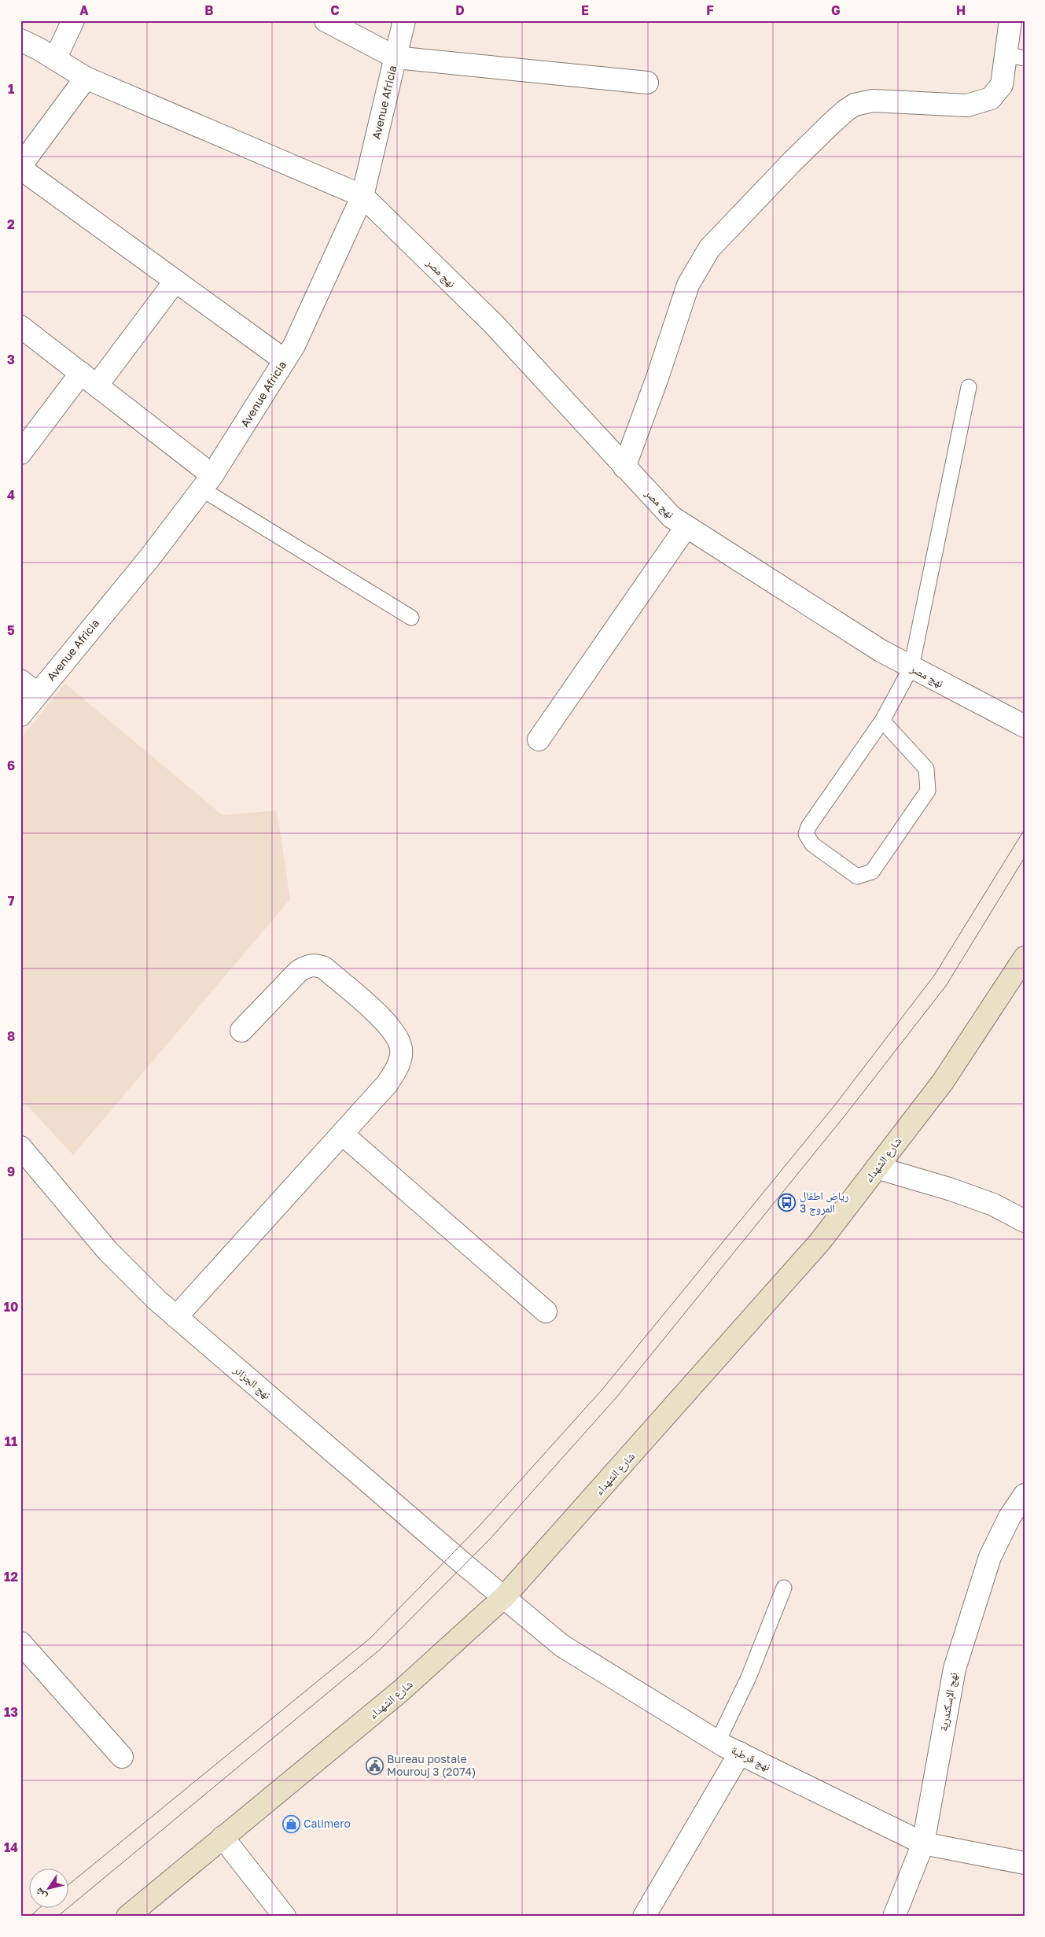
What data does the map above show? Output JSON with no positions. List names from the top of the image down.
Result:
{
  "streets": {
    "main road": ["شارع الشهداء"],
    "street": [
      "Avenue Africia",
      "نهج مصر",
      "نهج الجزائر",
      "نهج الإسكندرية",
      "نهج قرطبة"
    ]
  },
  "crossings": [
    ["Avenue Africia", "نهج مصر"],
    ["شارع الشهداء", "نهج الجزائر"],
    ["شارع الشهداء", "نهج قرطبة"],
    ["نهج الجزائر", "نهج قرطبة"],
    ["نهج الإسكندرية", "نهج قرطبة"]
  ],
  "places": {
    "bus stop": ["رياض اطفال المروج 3"],
    "public building": ["Bureau postale Mourouj 3 (2074)"],
    "shop": ["Calimero"]
  },
  "north": "bottom left",
  "grid": {
    "columns": [
      "A",
      "B",
      "C",
      "D",
      "E",
      "F",
      "G",
      "H"
    ],
    "rows": [
      "1",
      "2",
      "3",
      "4",
      "5",
      "6",
      "7",
      "8",
      "9",
      "10",
      "11",
      "12",
      "13",
      "14"
    ]
  }
}
